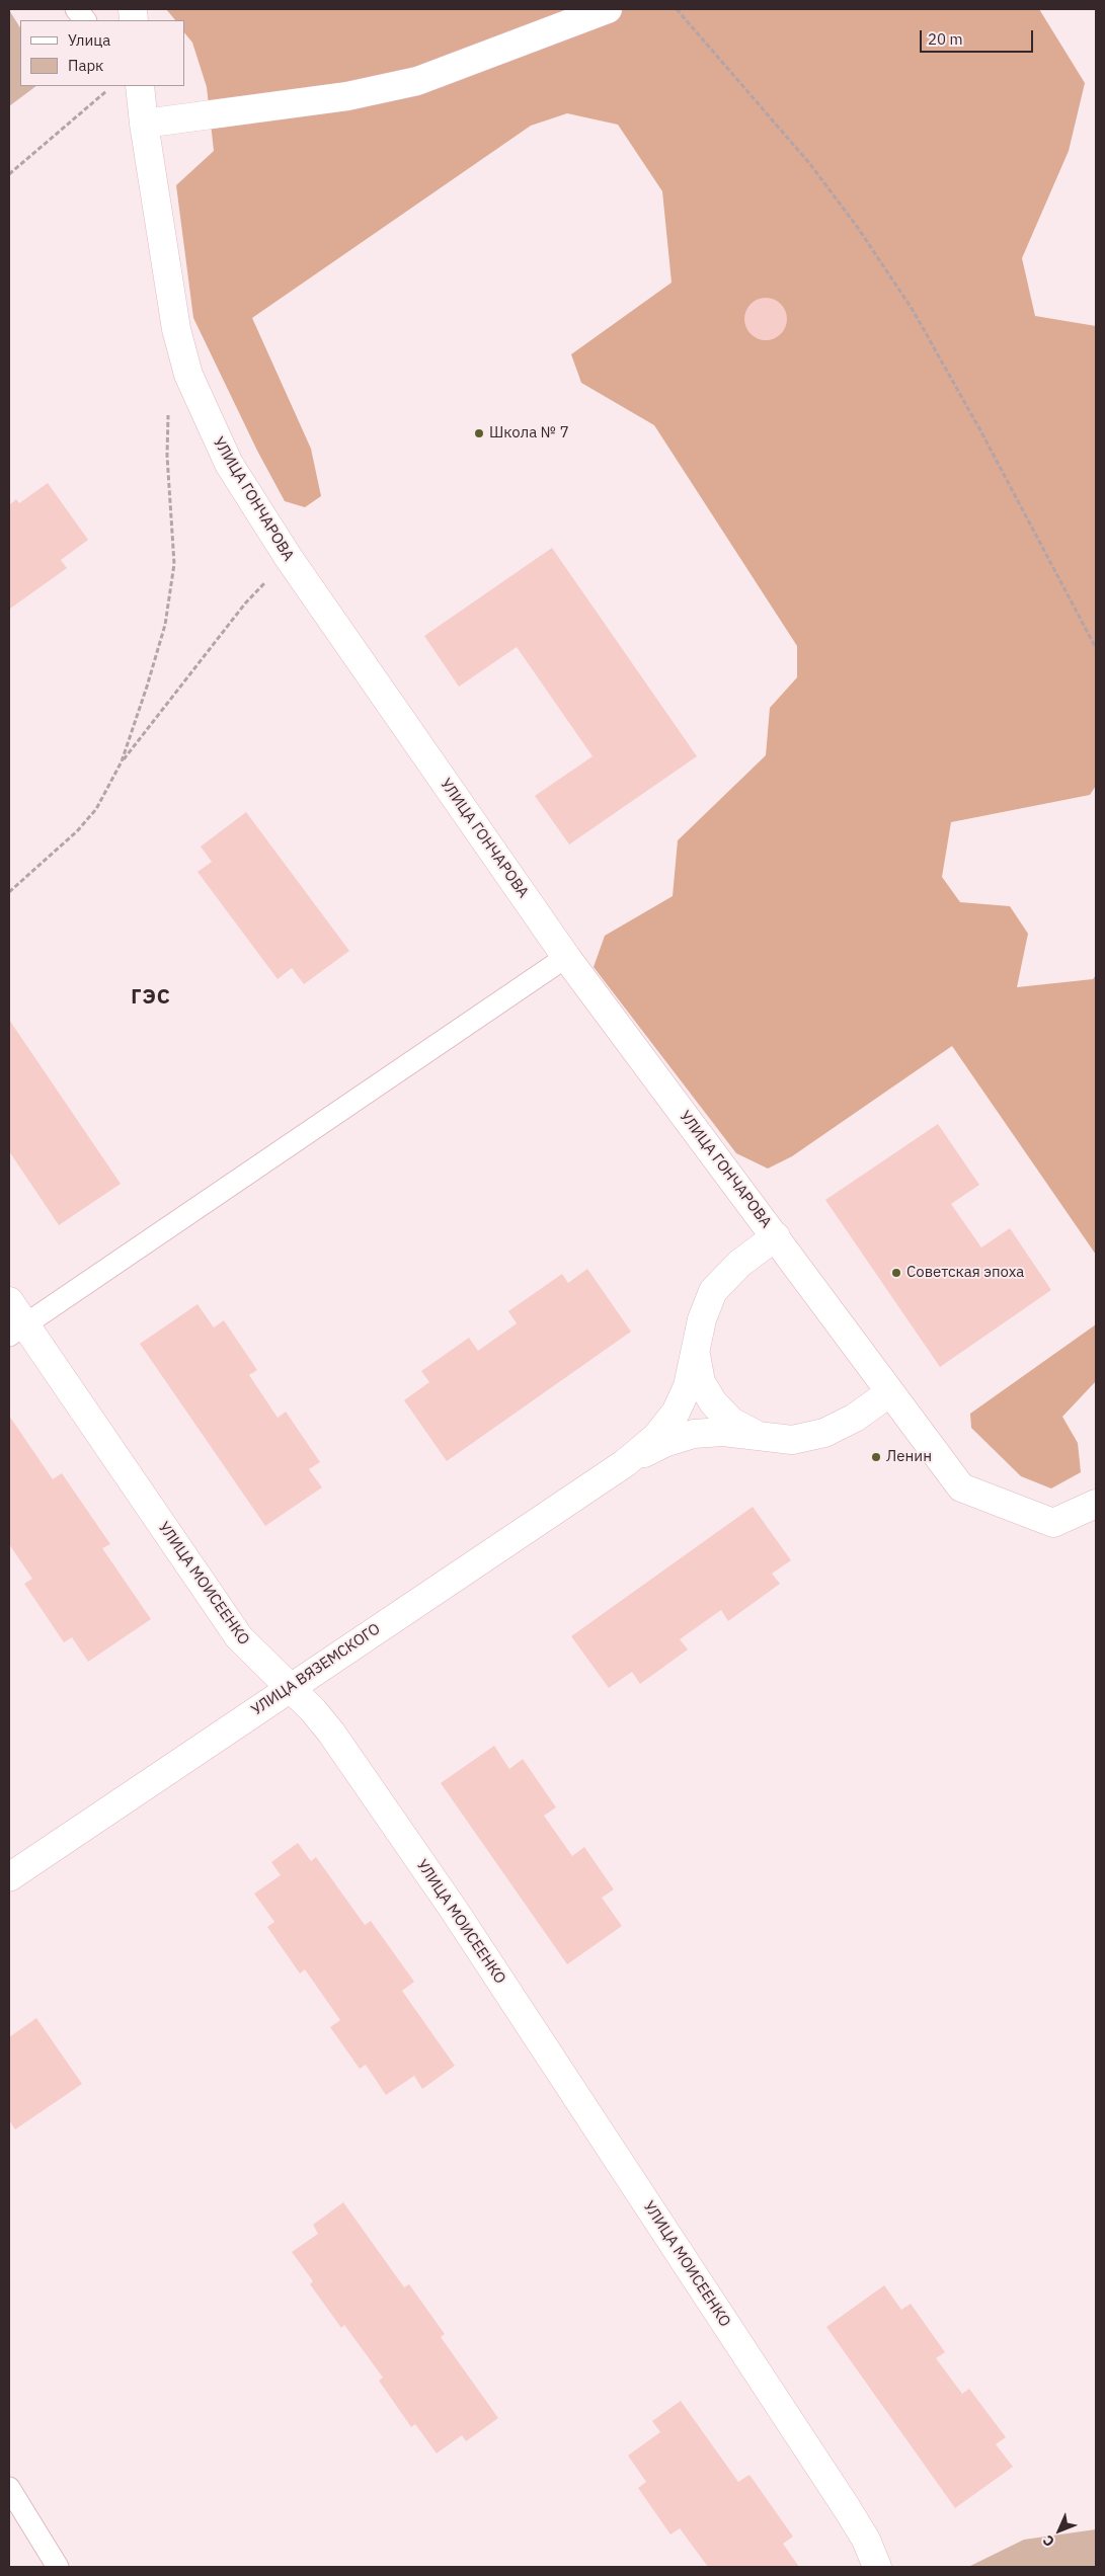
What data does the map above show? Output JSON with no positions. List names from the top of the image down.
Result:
{
  "streets": {
    "street": ["УЛИЦА ГОНЧАРОВА", "УЛИЦА МОИСЕЕНКО", "УЛИЦА ВЯЗЕМСКОГО"]
  },
  "crossings": [
    ["УЛИЦА МОИСЕЕНКО", "УЛИЦА ВЯЗЕМСКОГО"]
  ],
  "districts": ["ГЭС"],
  "places": ["Школа № 7", "Советская эпоха", "Ленин"],
  "legend": ["Улица", "Парк"],
  "scale_bar": "20 m",
  "north": "bottom left"
}
